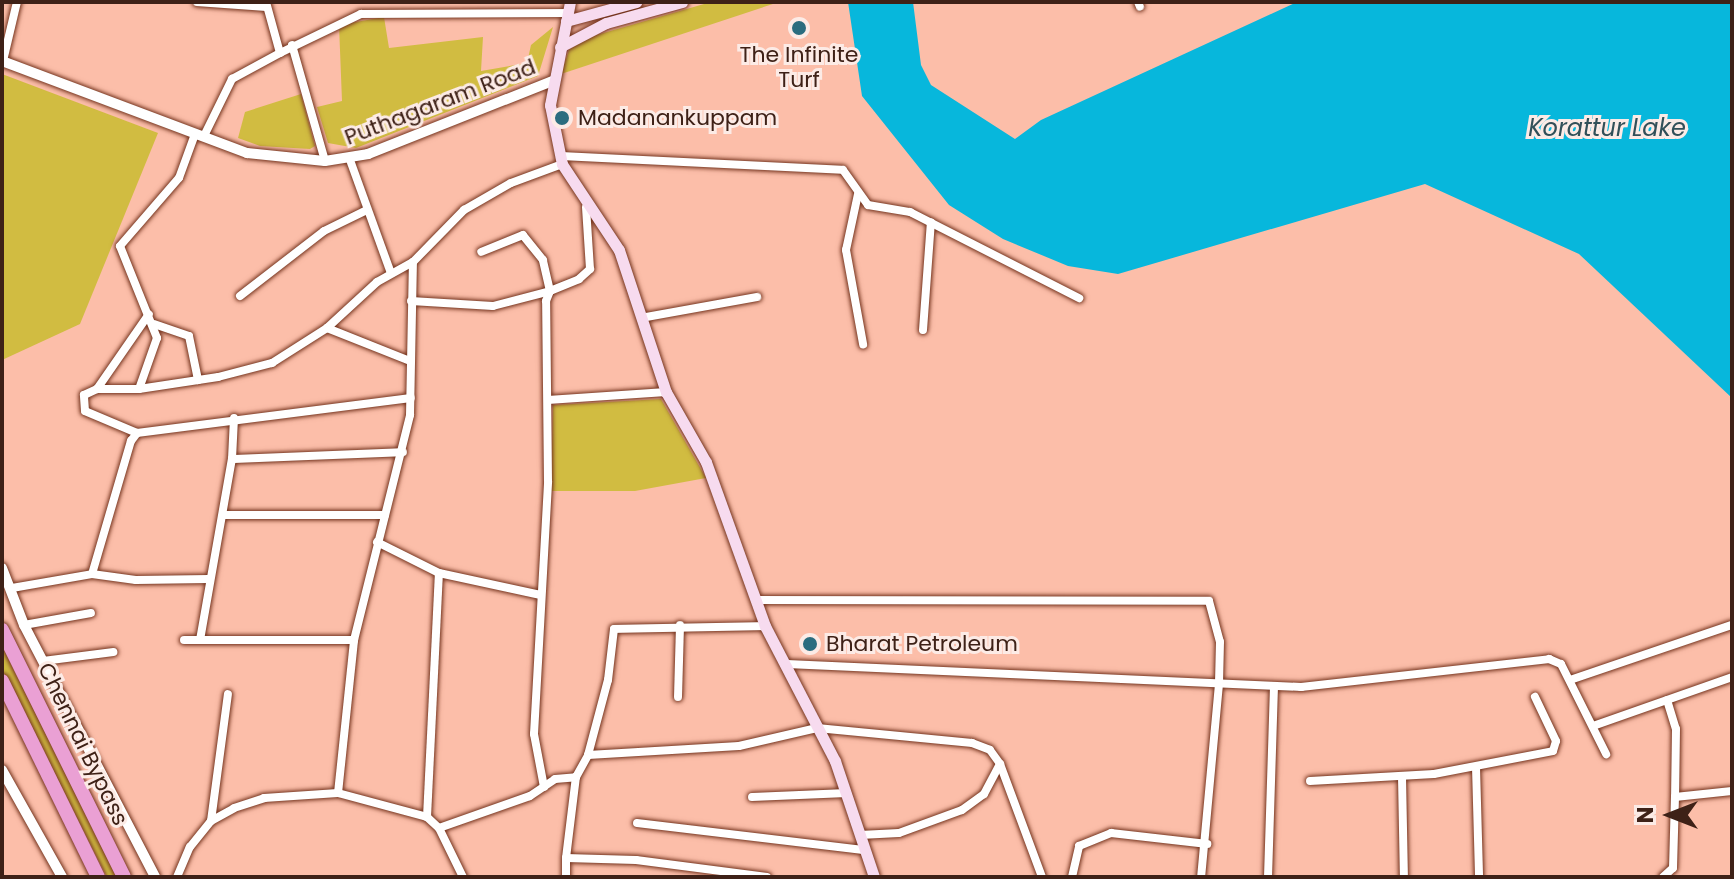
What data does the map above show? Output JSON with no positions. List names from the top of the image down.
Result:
{
  "streets": {
    "highway": ["Chennai Bypass"],
    "main road": ["Puthagaram Road"]
  },
  "water": ["Korattur Lake"],
  "places": ["The Infinite Turf", "Madanankuppam", "Bharat Petroleum"],
  "north": "left"
}
